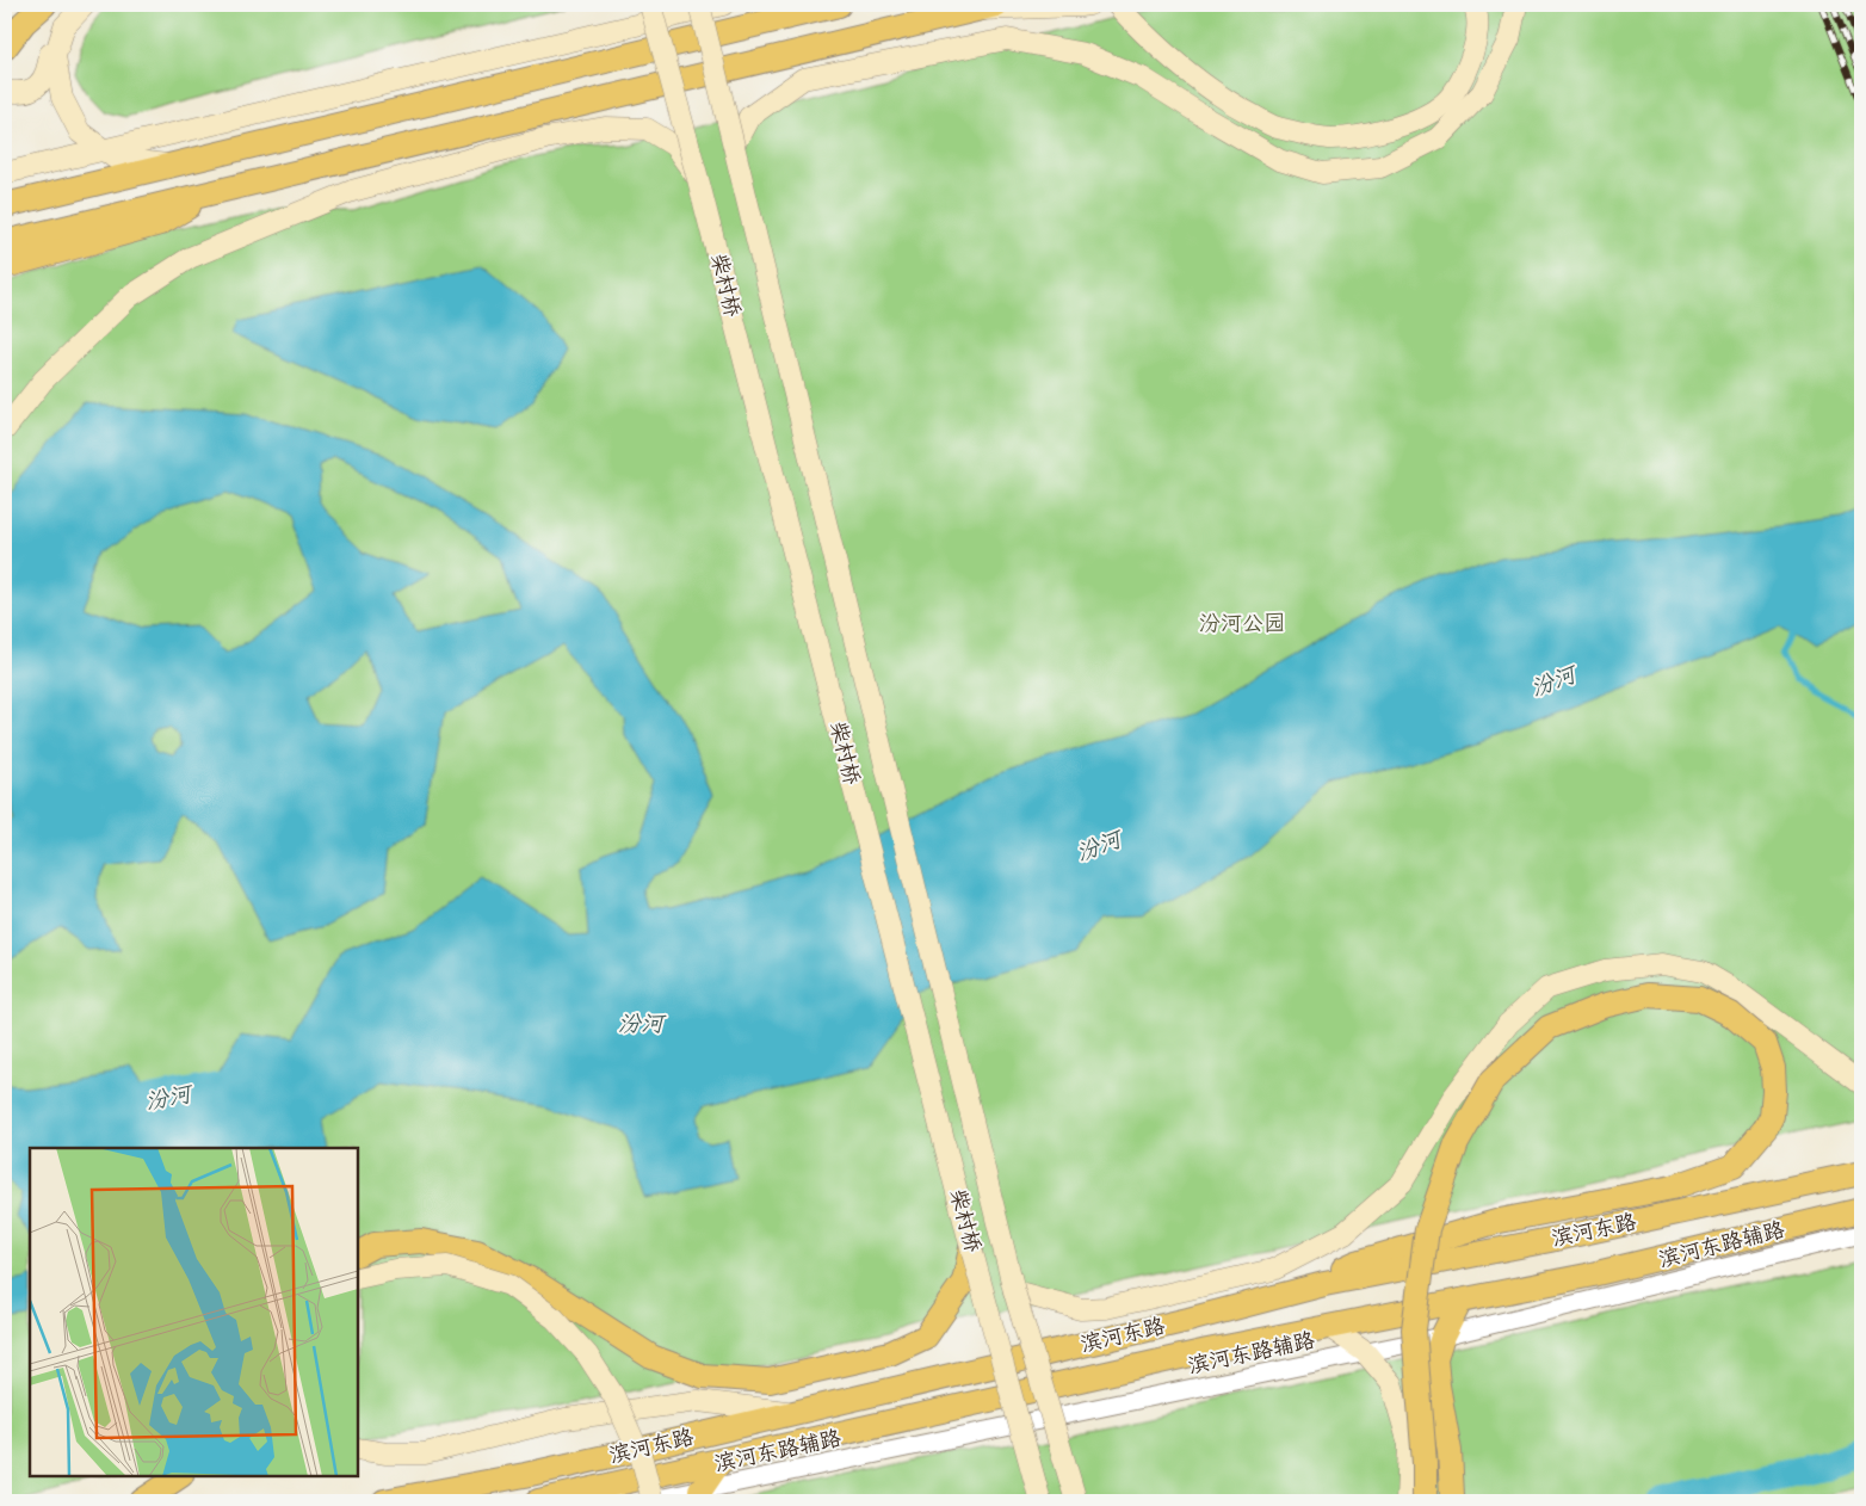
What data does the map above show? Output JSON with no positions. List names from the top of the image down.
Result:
{
  "streets": {
    "highway": ["滨河东路"],
    "main road": ["柴村桥"],
    "street": ["滨河东路辅路"]
  },
  "water": ["汾河"],
  "parks": ["汾河公园"]
}
